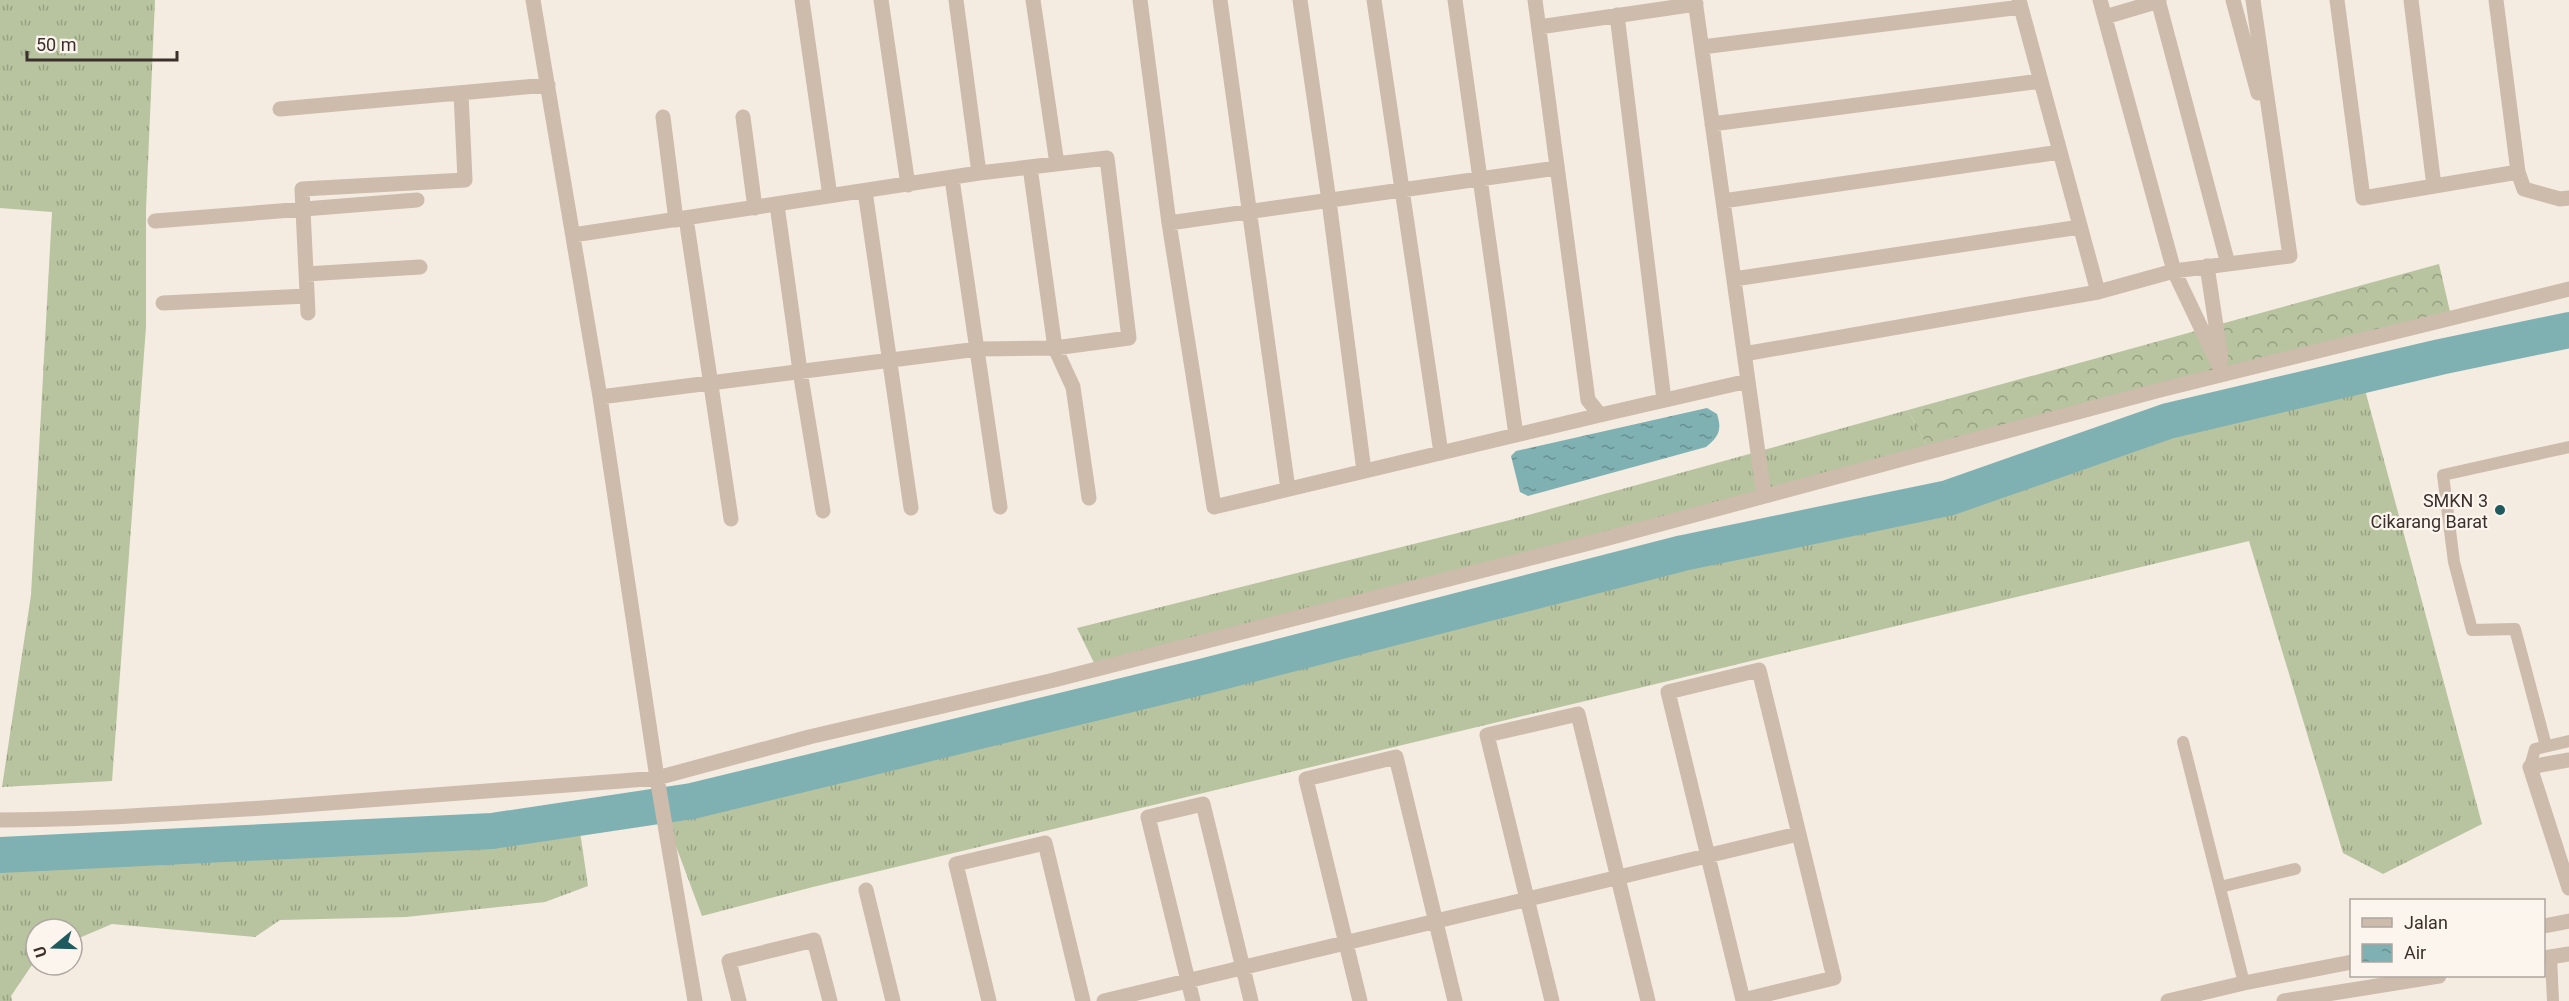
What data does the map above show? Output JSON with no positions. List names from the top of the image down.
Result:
{
  "places": ["SMKN 3 Cikarang Barat"],
  "legend": ["Jalan", "Air"],
  "scale_bar": "50 m",
  "north": "left"
}
